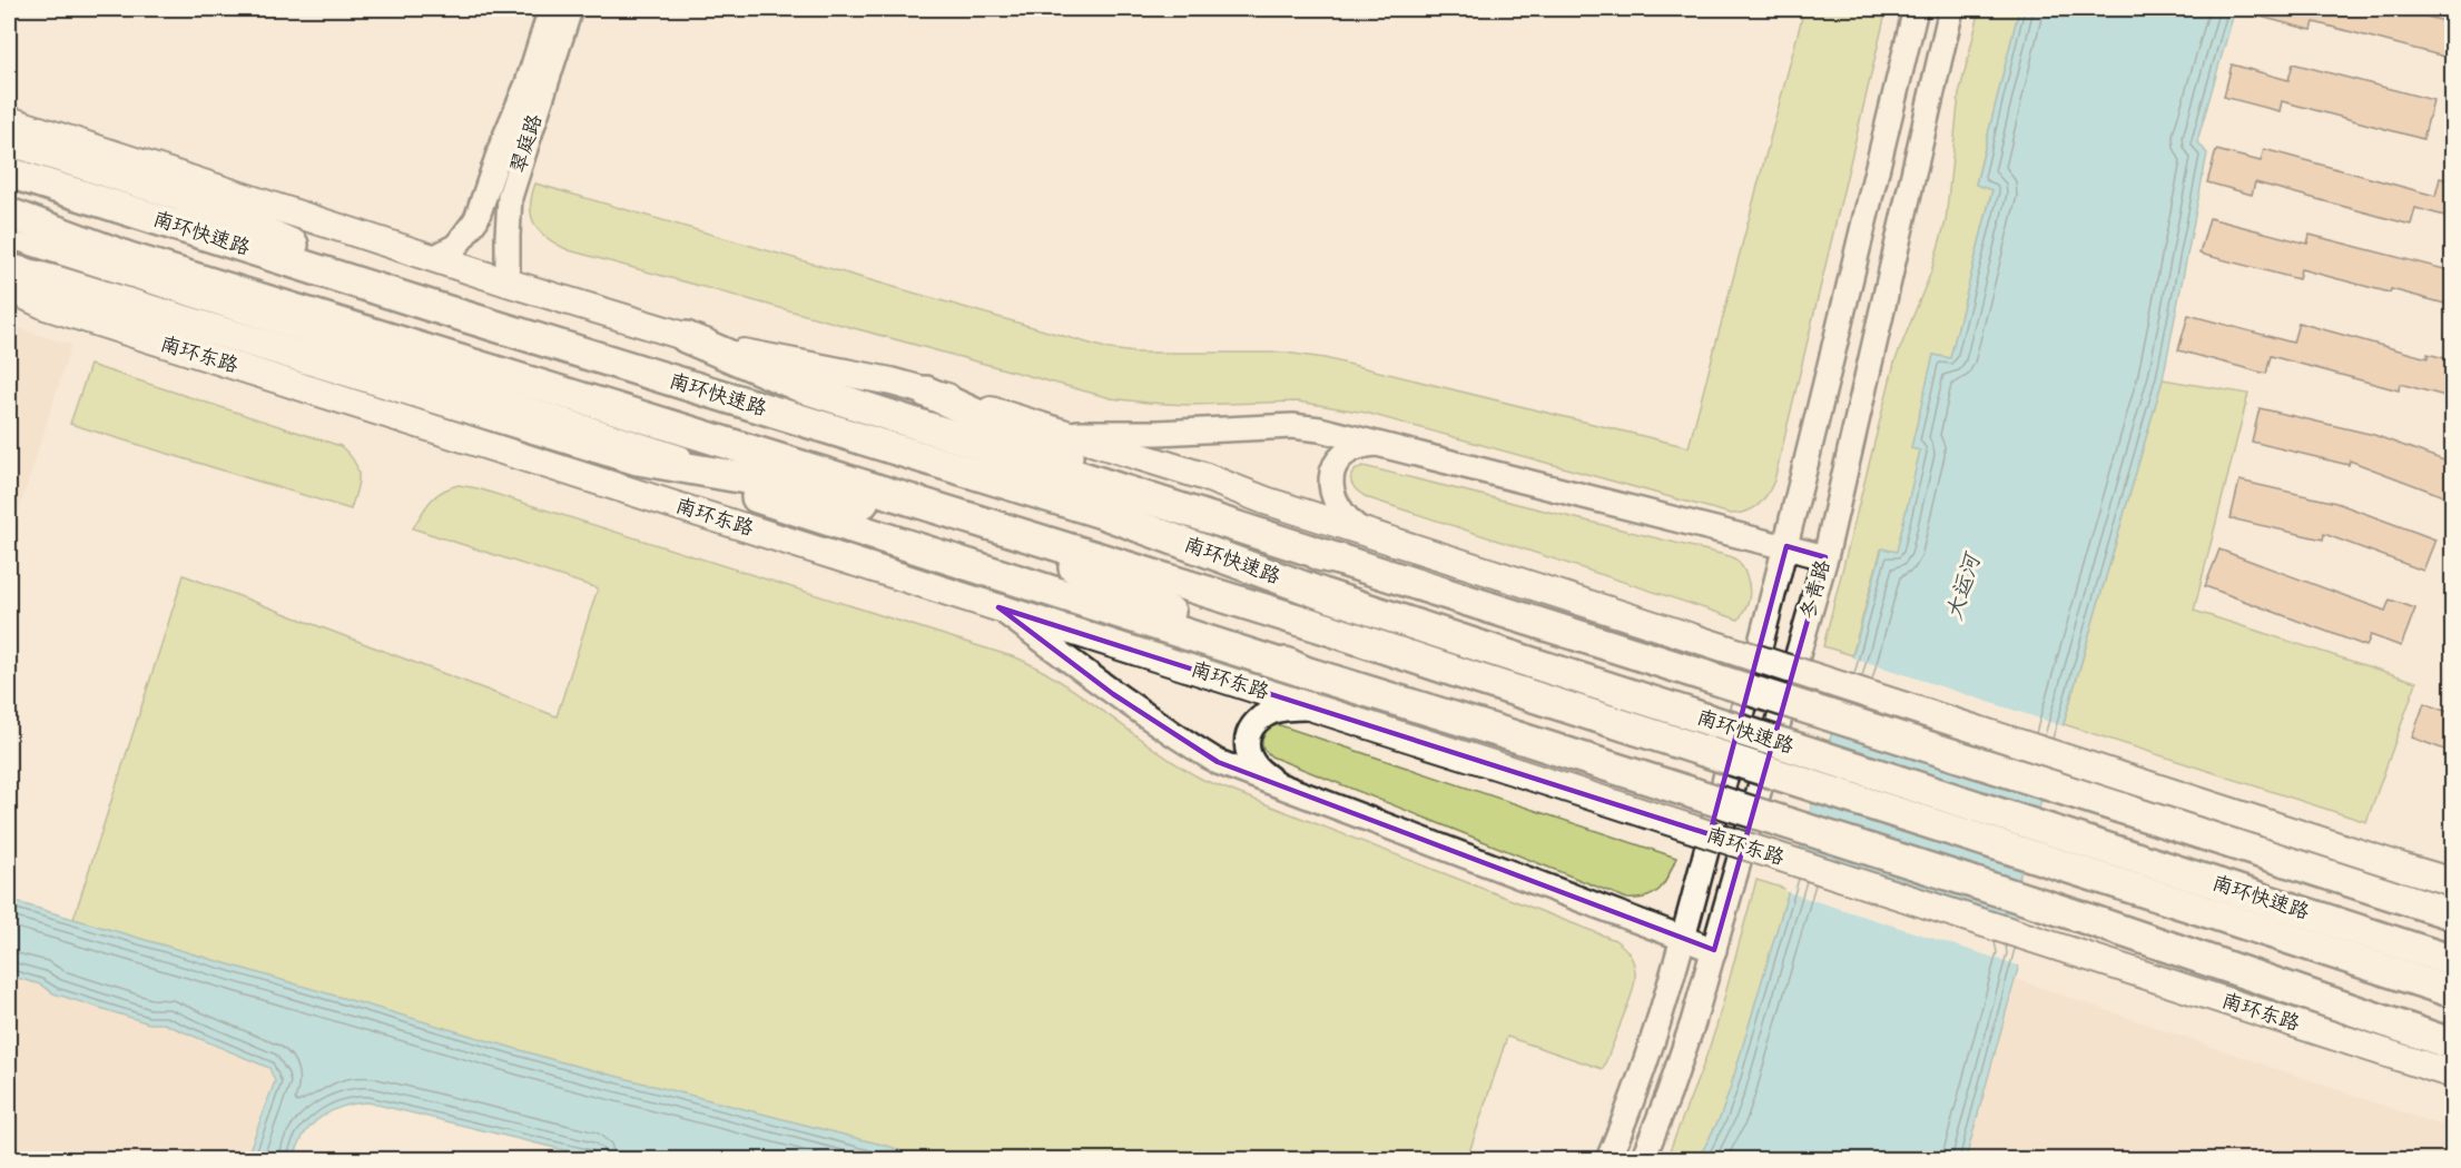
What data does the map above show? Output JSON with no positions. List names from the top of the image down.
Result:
{
  "streets": {
    "highway": ["南环快速路"],
    "main road": ["翠庭路", "南环东路", "冬青路"]
  },
  "water": ["大运河"]
}
